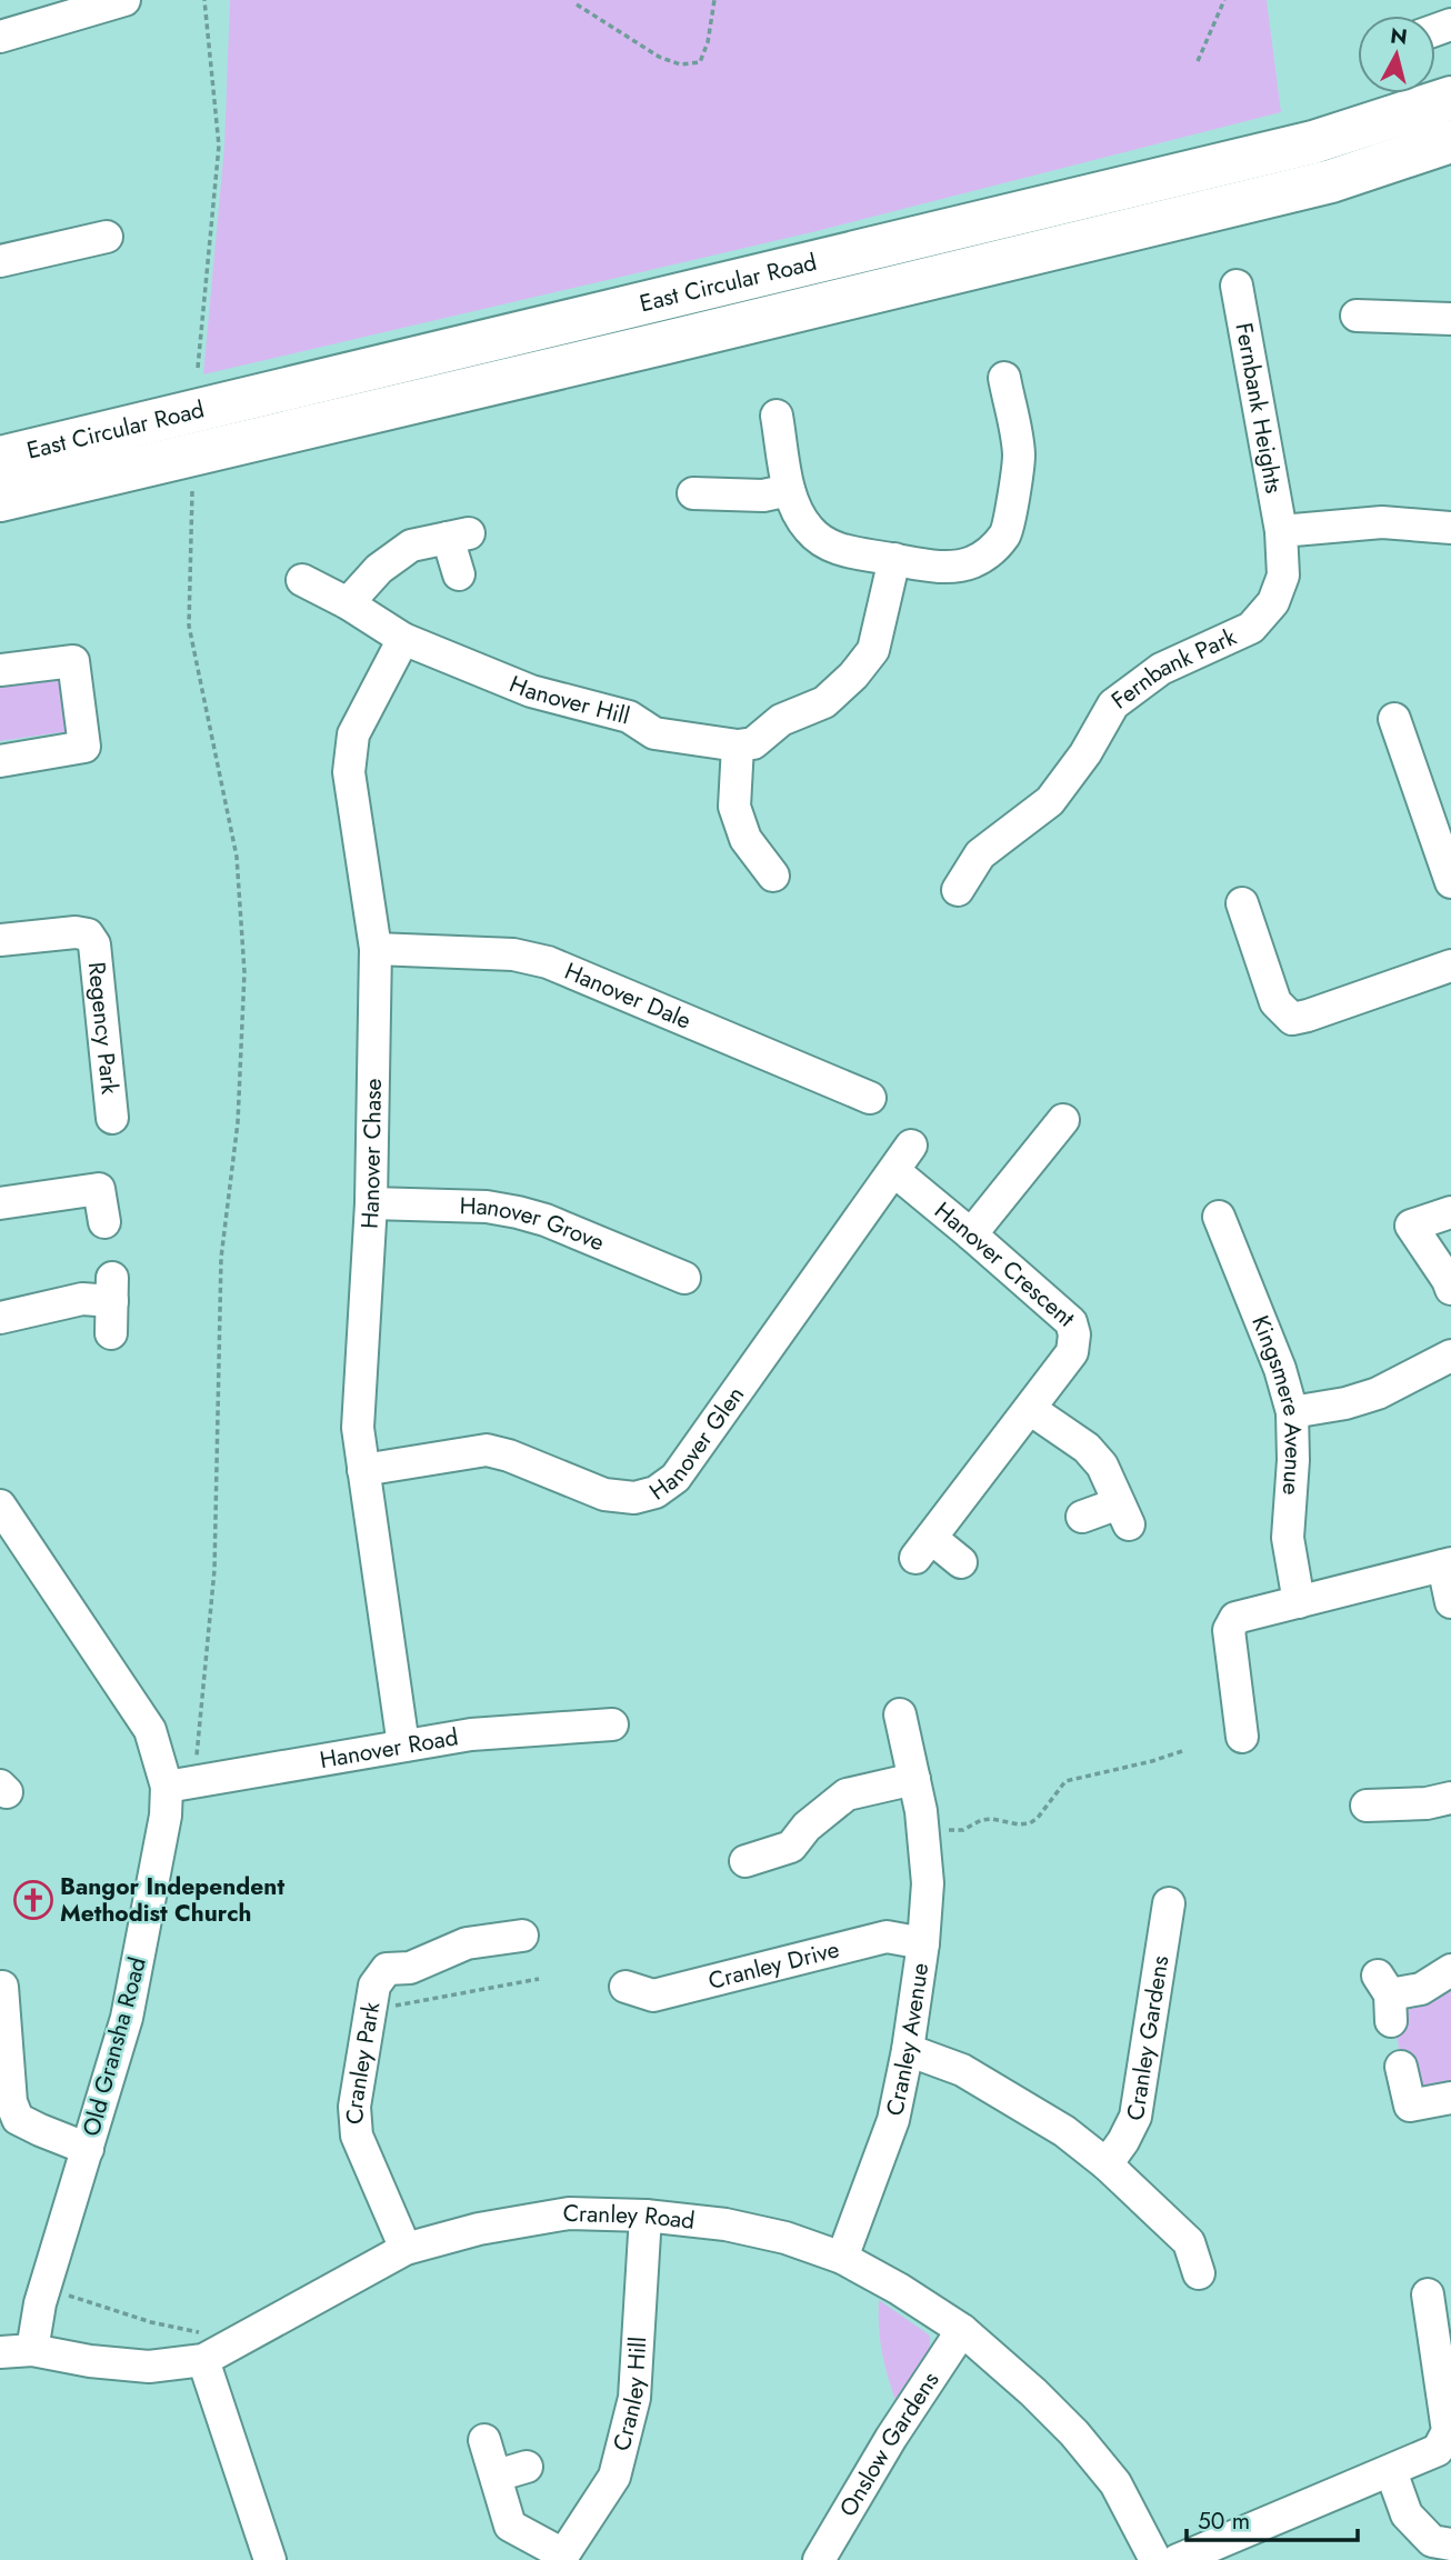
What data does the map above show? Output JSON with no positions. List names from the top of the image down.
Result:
{
  "streets": {
    "highway": ["East Circular Road"],
    "street": [
      "Fernbank Heights",
      "Fernbank Park",
      "Hanover Hill",
      "Hanover Dale",
      "Regency Park",
      "Hanover Chase",
      "Hanover Grove",
      "Hanover Crescent",
      "Kingsmere Avenue",
      "Hanover Glen",
      "Hanover Road",
      "Cranley Drive",
      "Cranley Gardens",
      "Cranley Avenue",
      "Old Gransha Road",
      "Cranley Park",
      "Cranley Road",
      "Cranley Hill",
      "Onslow Gardens"
    ]
  },
  "crossings": [
    ["Fernbank Heights", "Fernbank Park"],
    ["Hanover Hill", "Hanover Chase"],
    ["Hanover Dale", "Hanover Chase"],
    ["Hanover Chase", "Hanover Grove"],
    ["Hanover Chase", "Hanover Glen"],
    ["Hanover Chase", "Hanover Road"],
    ["Hanover Crescent", "Hanover Glen"],
    ["Hanover Road", "Old Gransha Road"],
    ["Cranley Drive", "Cranley Avenue"],
    ["Cranley Avenue", "Cranley Road"],
    ["Old Gransha Road", "Cranley Road"],
    ["Cranley Park", "Cranley Road"],
    ["Cranley Road", "Cranley Hill"],
    ["Cranley Road", "Onslow Gardens"]
  ],
  "places": {
    "church": ["Bangor Independent Methodist Church"]
  },
  "scale_bar": "50 m",
  "north": "top"
}
